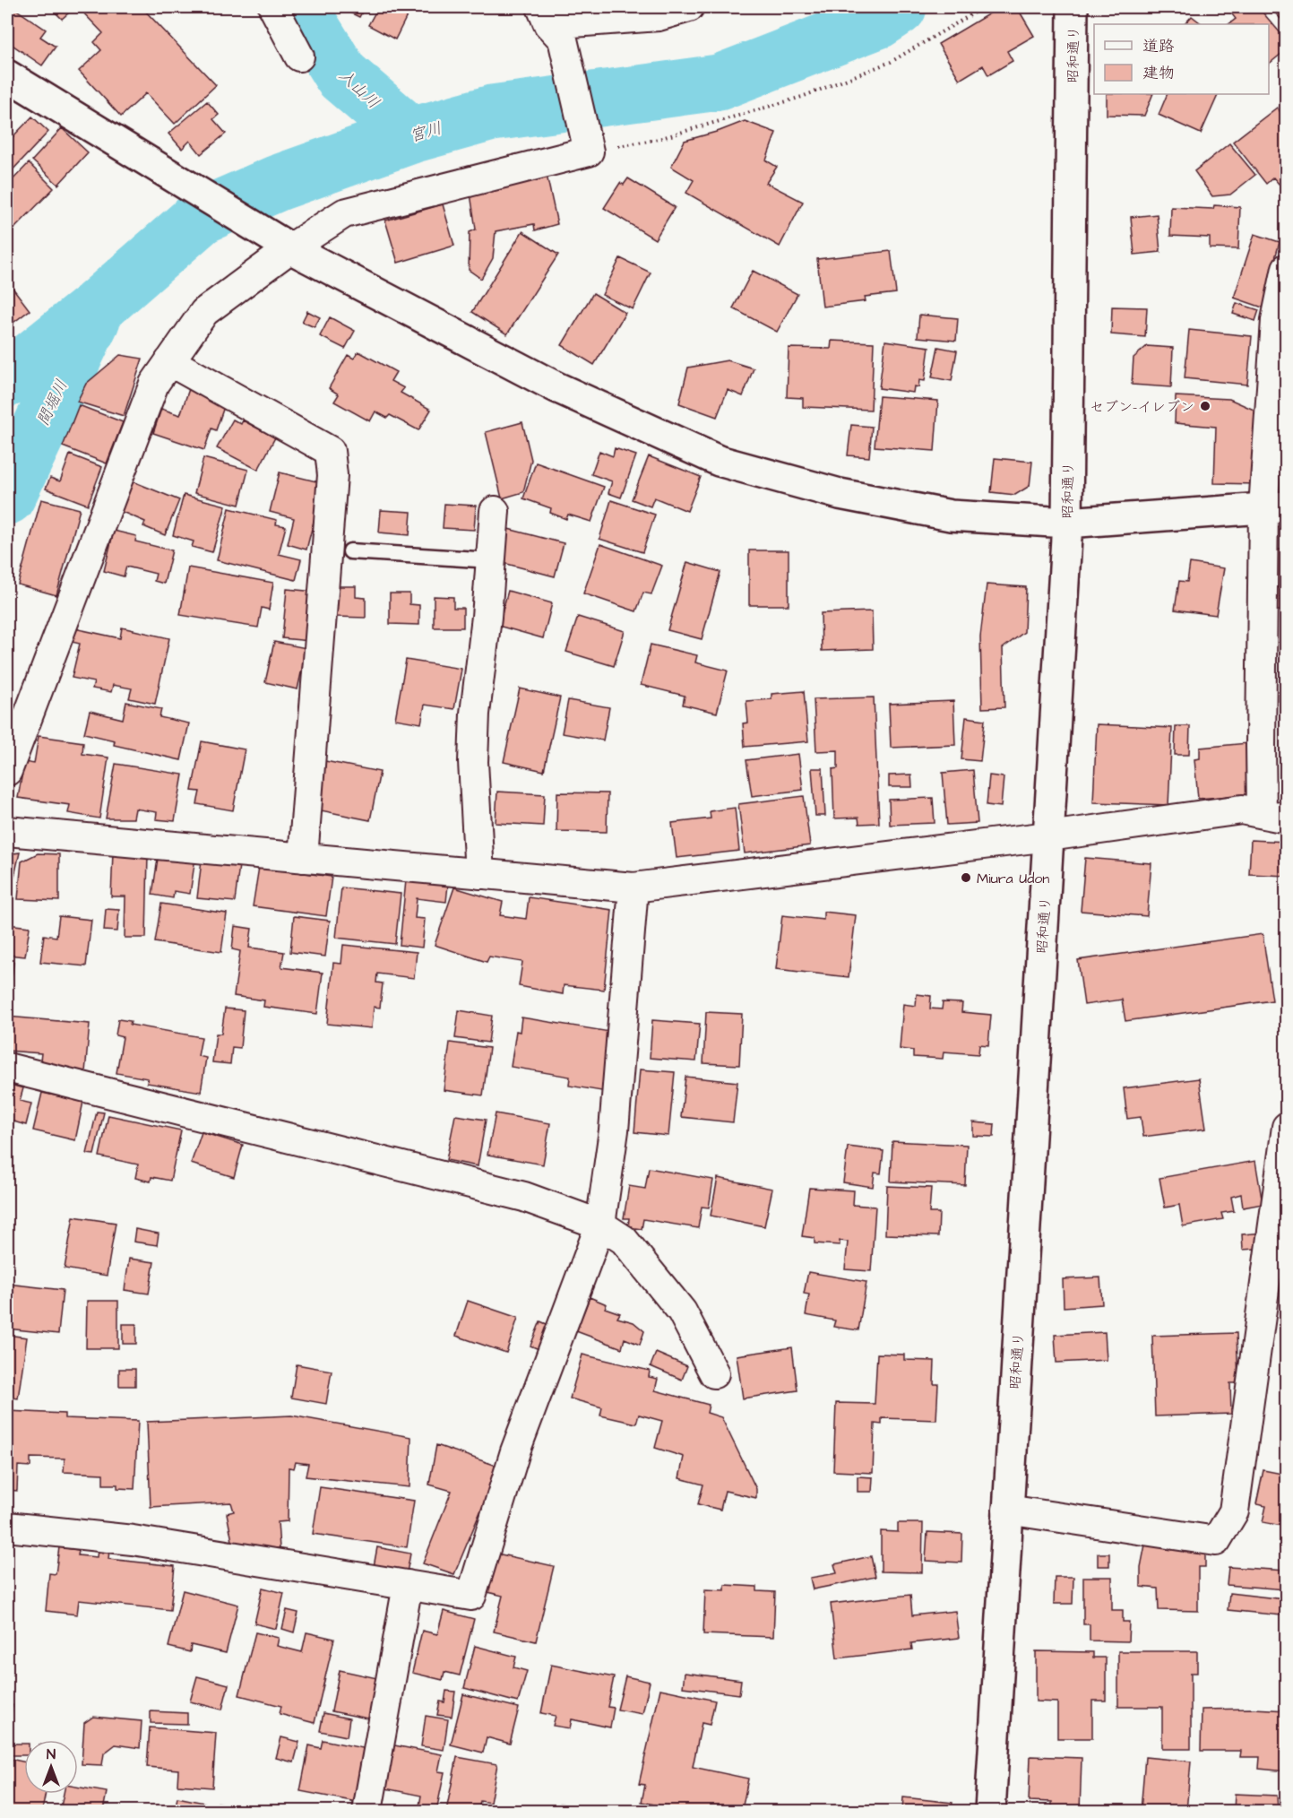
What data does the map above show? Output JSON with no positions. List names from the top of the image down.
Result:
{
  "streets": {
    "street": ["昭和通り"]
  },
  "water": ["入山川", "宮川", "間堀川"],
  "places": ["セブン-イレブン", "Miura Udon"],
  "legend": ["道路", "建物"],
  "north": "top"
}
